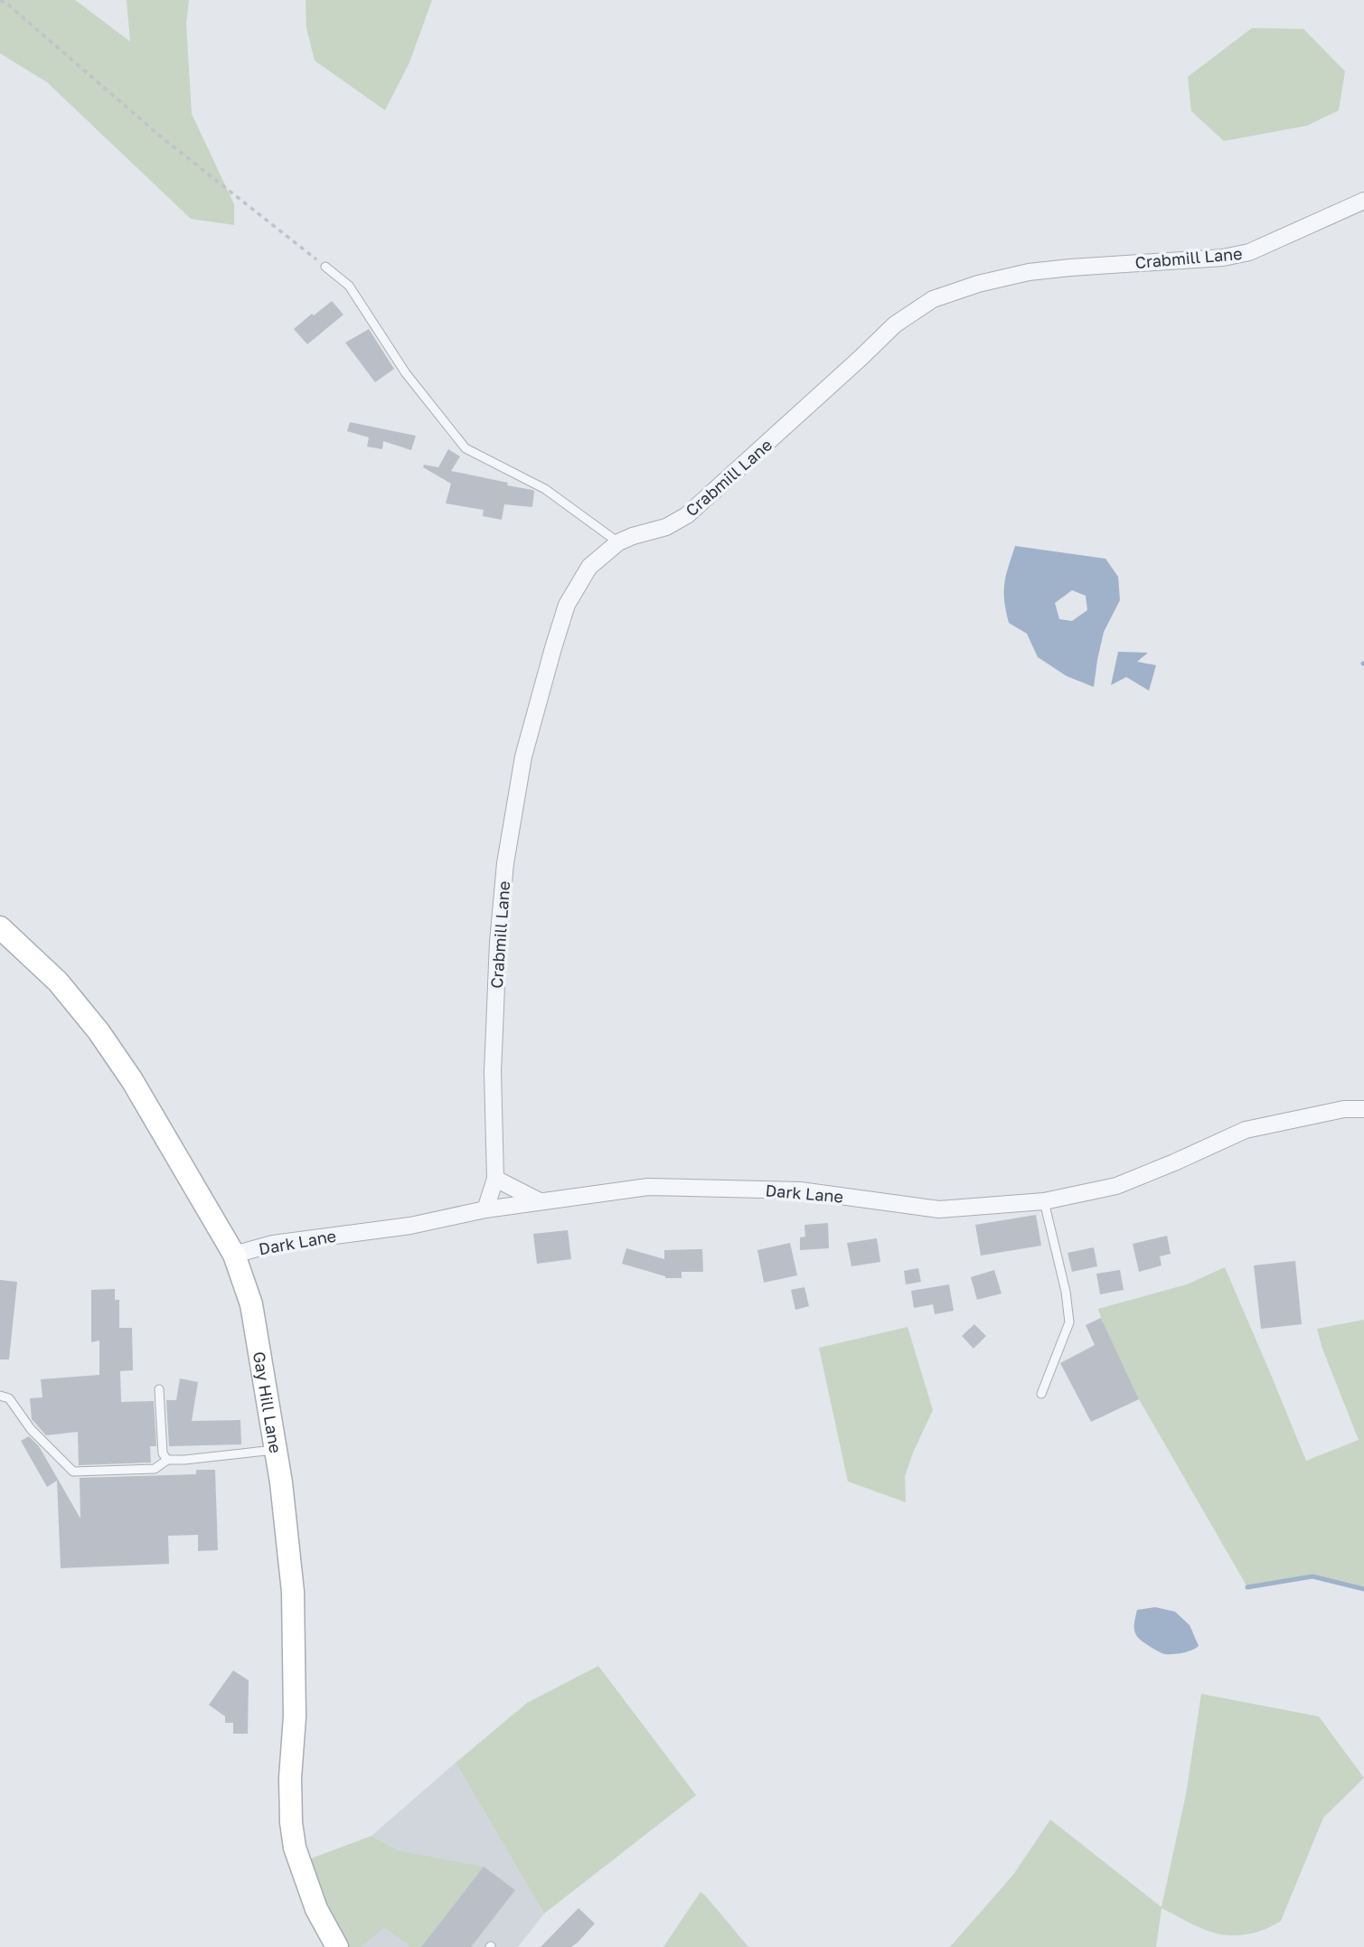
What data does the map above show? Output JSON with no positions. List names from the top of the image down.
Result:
{
  "streets": {
    "street": ["Crabmill Lane", "Dark Lane", "Gay Hill Lane"]
  },
  "crossings": [
    ["Crabmill Lane", "Dark Lane"],
    ["Dark Lane", "Gay Hill Lane"]
  ]
}
